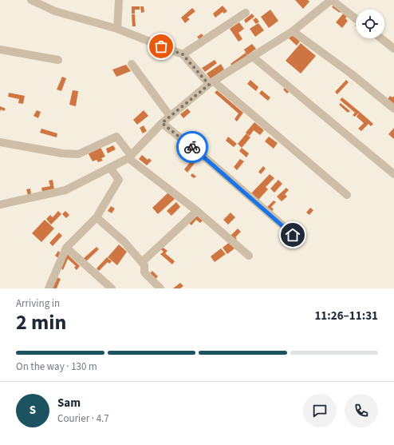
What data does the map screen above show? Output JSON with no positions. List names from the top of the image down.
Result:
{
  "page": {
    "heading": ["2 min", "Arriving in", "11:26–11:31"],
    "panel": ["Sam", "Courier · 4.7"],
    "bar": "On the way · 130 m",
    "round": "S"
  }
}
